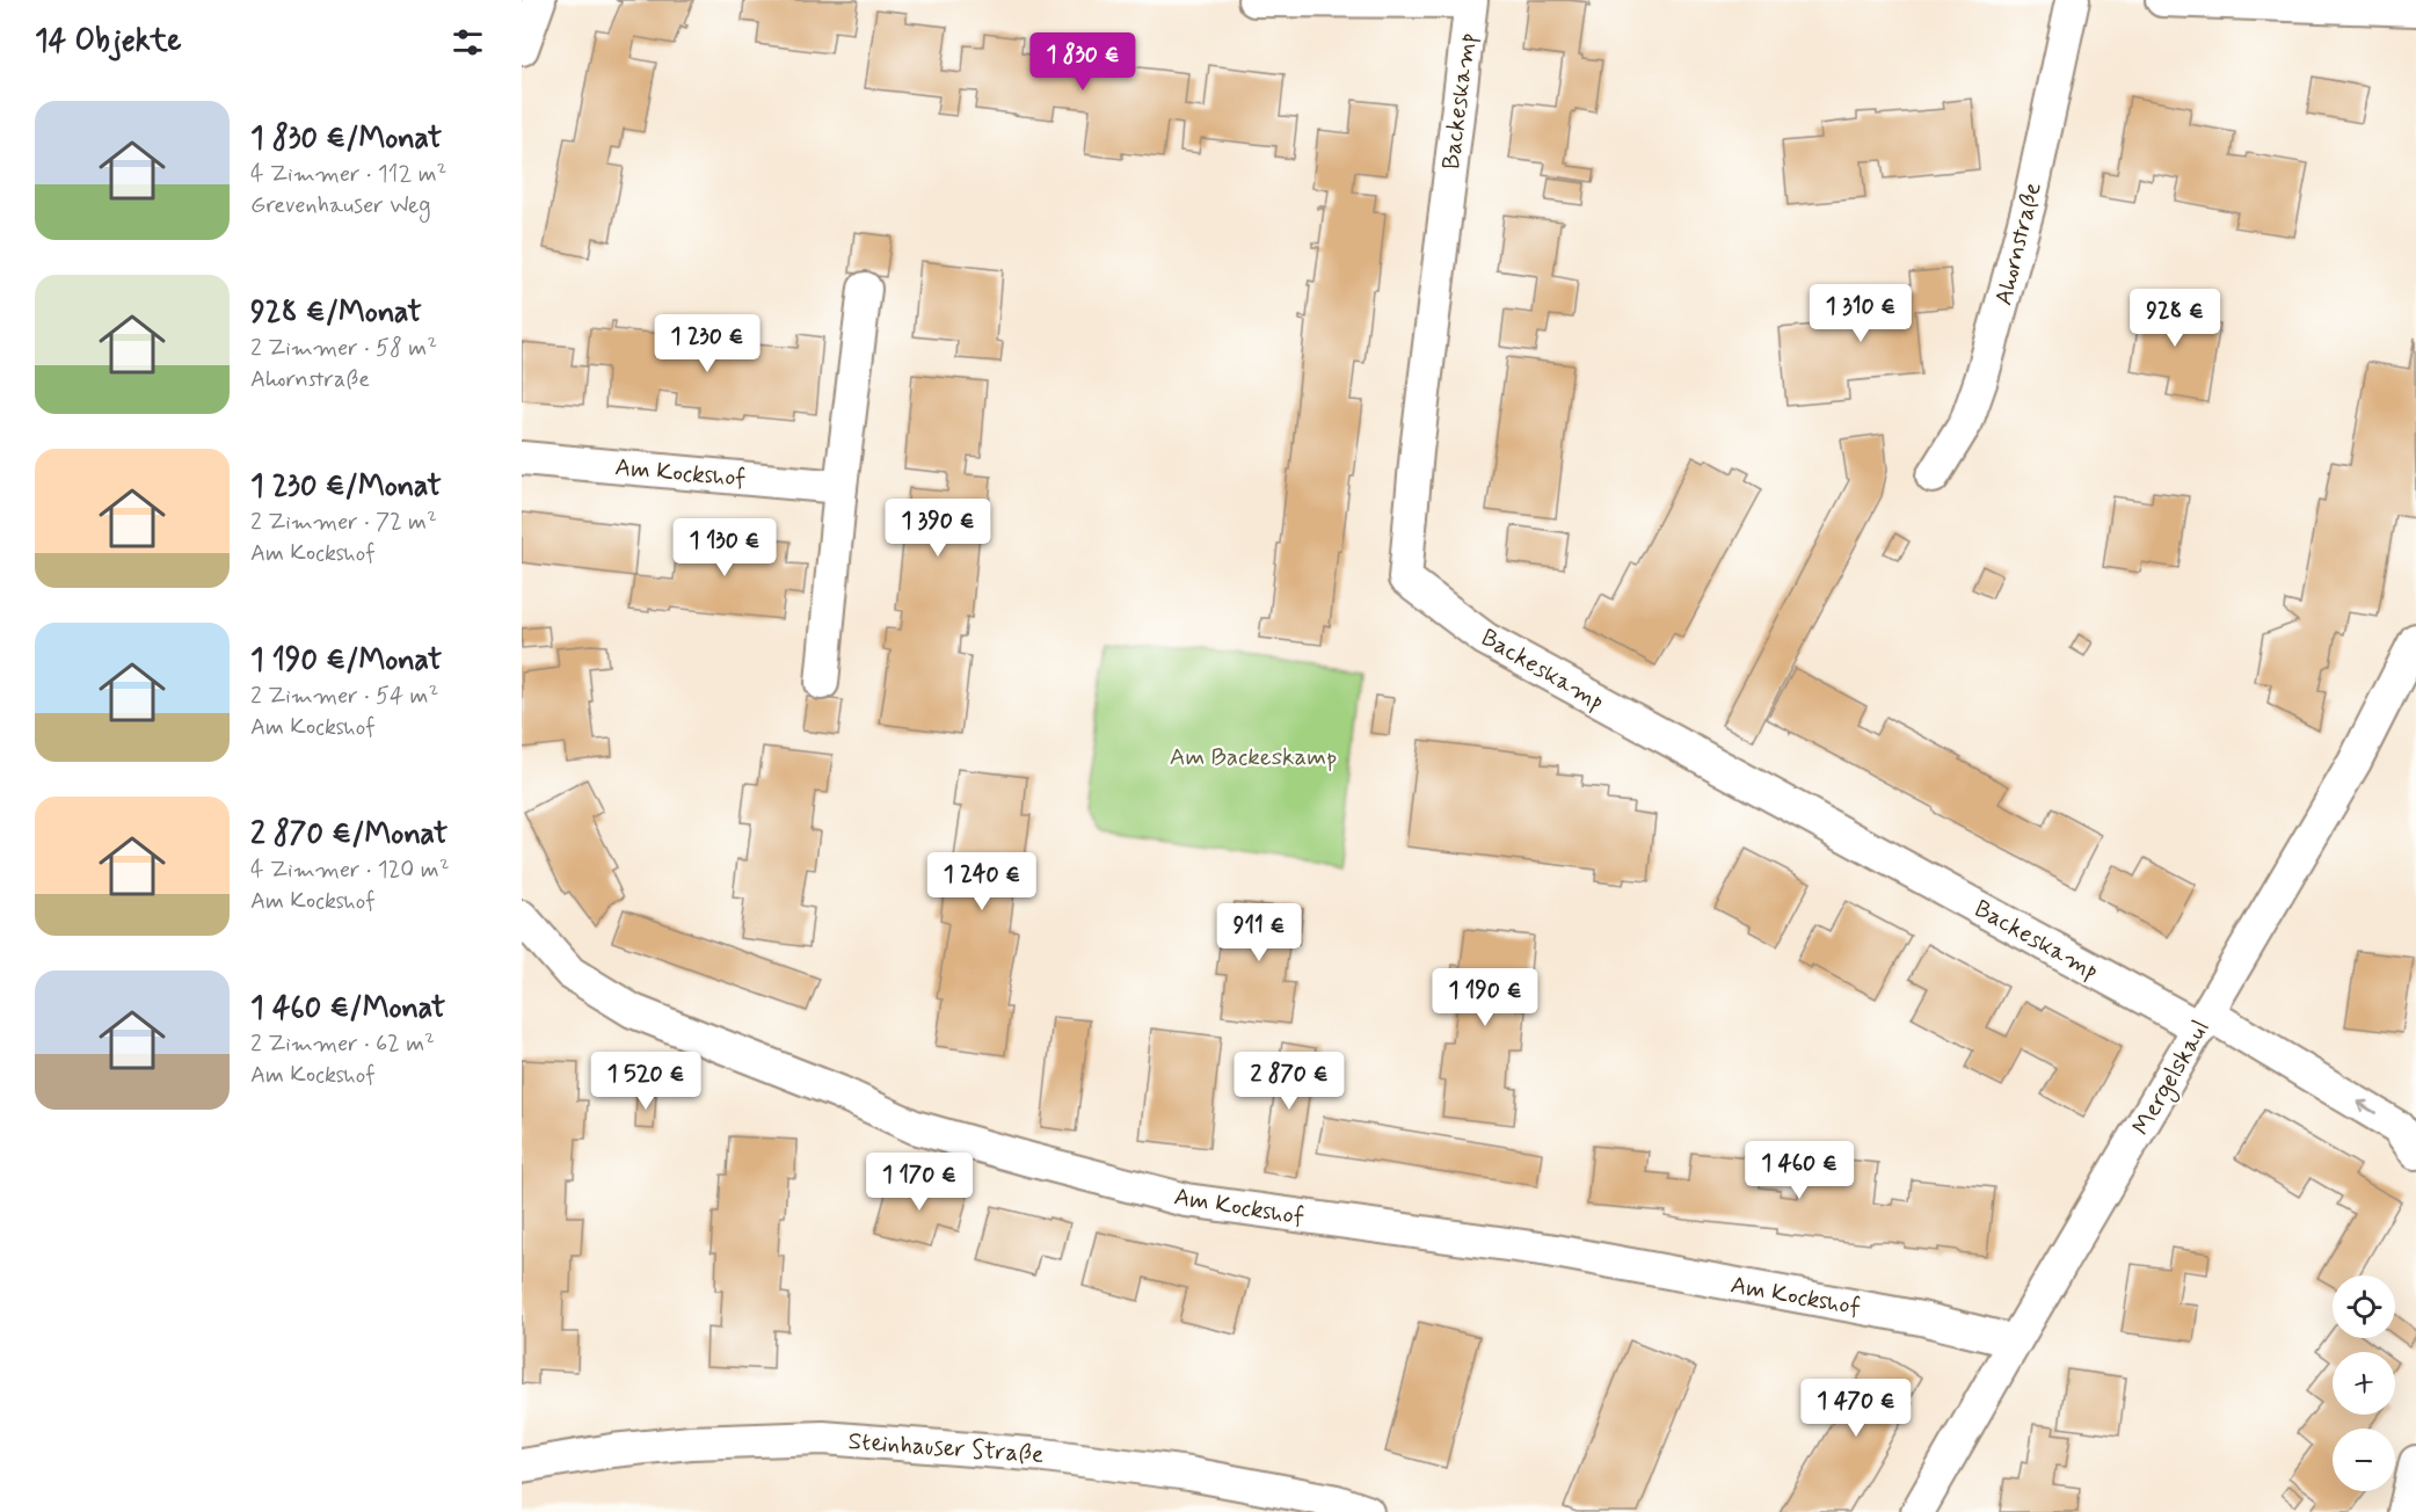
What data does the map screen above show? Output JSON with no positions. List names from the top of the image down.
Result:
{
  "streets": {
    "street": [
      "Backeskamp",
      "Ahornstraße",
      "Am Kockshof",
      "Mergelskaul",
      "Steinhauser Straße"
    ]
  },
  "crossings": [
    ["Backeskamp", "Mergelskaul"],
    ["Am Kockshof", "Mergelskaul"]
  ],
  "parks": ["Am Backeskamp"],
  "page": {
    "heading": "14 Objekte",
    "price": [
      "1 830 €",
      "1 310 €",
      "928 €",
      "1 230 €",
      "1 390 €",
      "1 130 €",
      "1 240 €",
      "911 €",
      "1 190 €",
      "1 520 €",
      "2 870 €",
      "1 460 €",
      "1 170 €",
      "1 470 €"
    ],
    "list": [
      {
        "name": "1 830 €/Monat",
        "note": "4 Zimmer · 112 m² · Grevenhauser Weg"
      },
      {
        "name": "928 €/Monat",
        "note": "2 Zimmer · 58 m² · Ahornstraße"
      },
      {
        "name": "1 230 €/Monat",
        "note": "2 Zimmer · 72 m² · Am Kockshof"
      },
      {
        "name": "1 190 €/Monat",
        "note": "2 Zimmer · 54 m² · Am Kockshof"
      },
      {
        "name": "2 870 €/Monat",
        "note": "4 Zimmer · 120 m² · Am Kockshof"
      },
      {
        "name": "1 460 €/Monat",
        "note": "2 Zimmer · 62 m² · Am Kockshof"
      }
    ],
    "map_buttons": ["+", "−"]
  }
}
